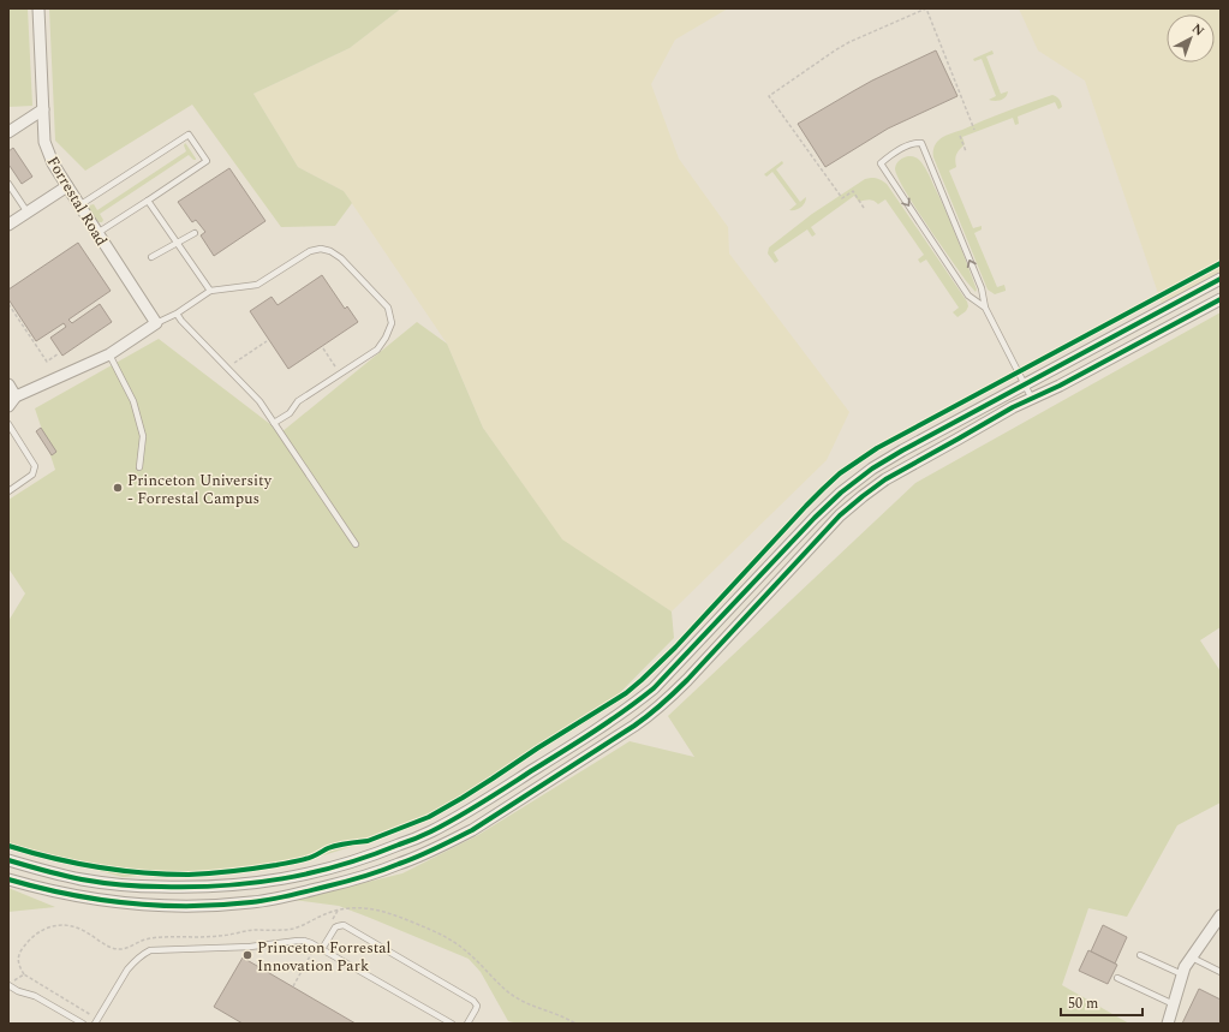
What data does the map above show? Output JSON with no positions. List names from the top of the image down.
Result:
{
  "streets": {
    "street": ["Forrestal Road"]
  },
  "places": ["Princeton University - Forrestal Campus", "Princeton Forrestal Innovation Park"],
  "scale_bar": "50 m",
  "north": "top right"
}
